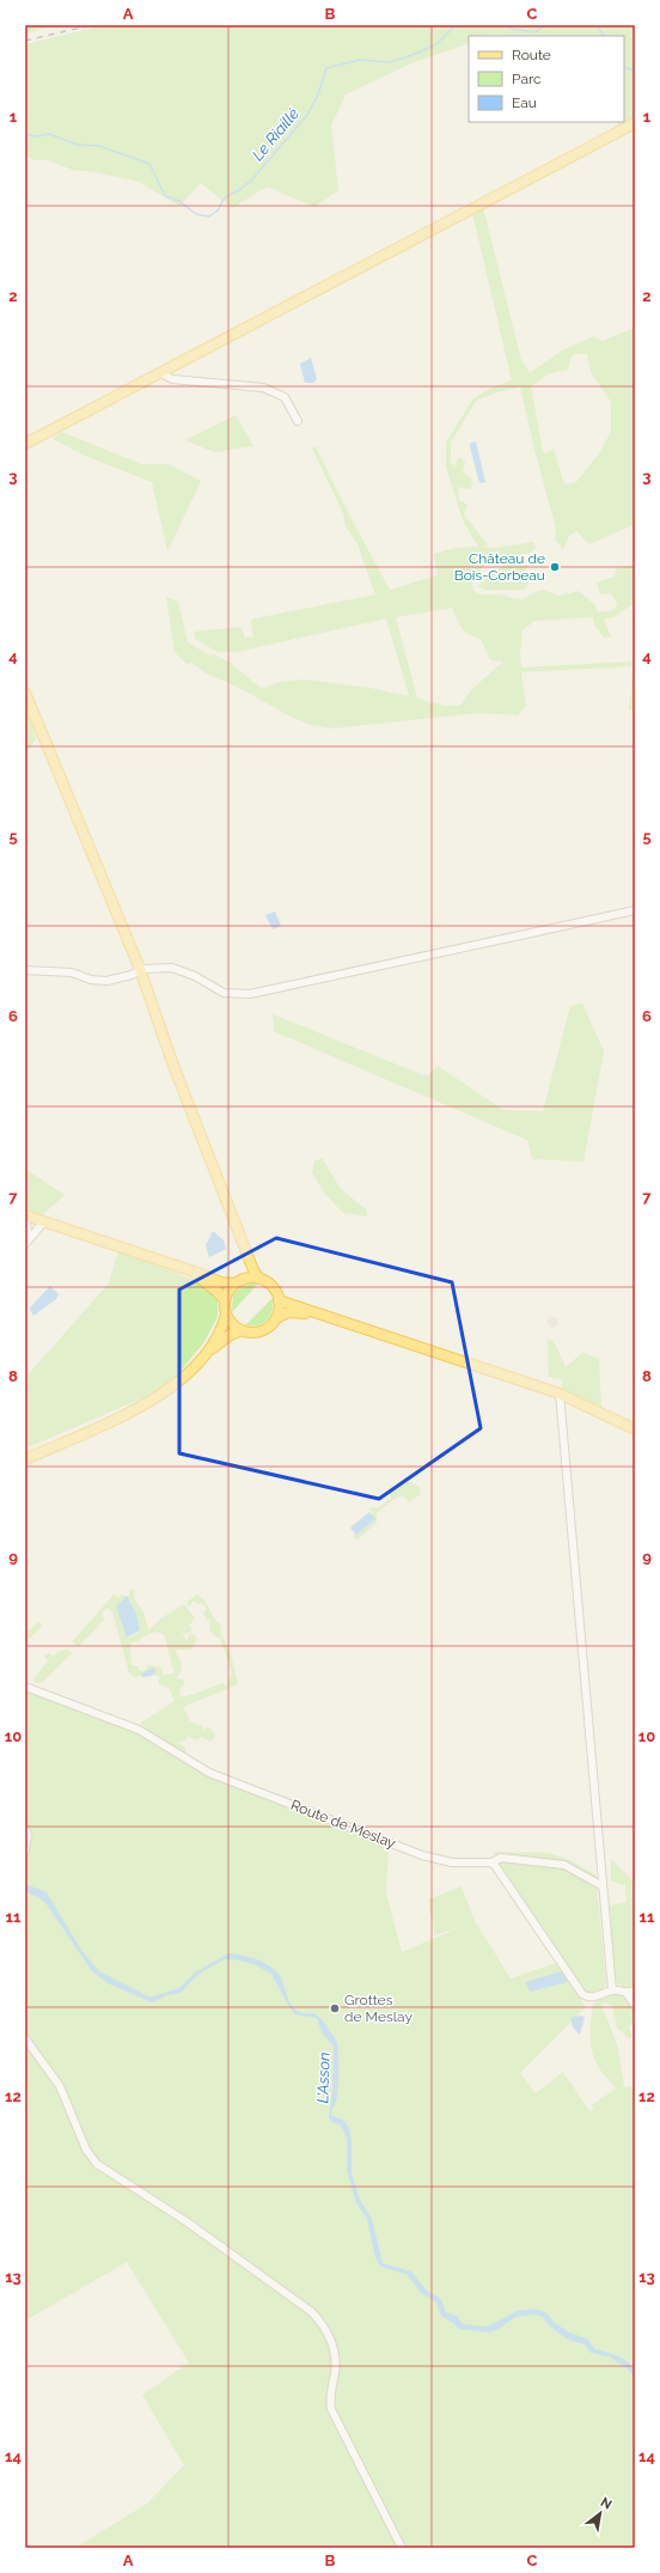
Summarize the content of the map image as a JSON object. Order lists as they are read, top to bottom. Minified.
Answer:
{"streets":{"street":["Route de Meslay"]},"water":["Le Riaillé","L'Asson"],"places":["Château de Bois-Corbeau","Grottes de Meslay"],"legend":["Route","Parc","Eau"],"north":"top right","grid":{"columns":["A","B","C"],"rows":["1","2","3","4","5","6","7","8","9","10","11","12","13","14"]}}
